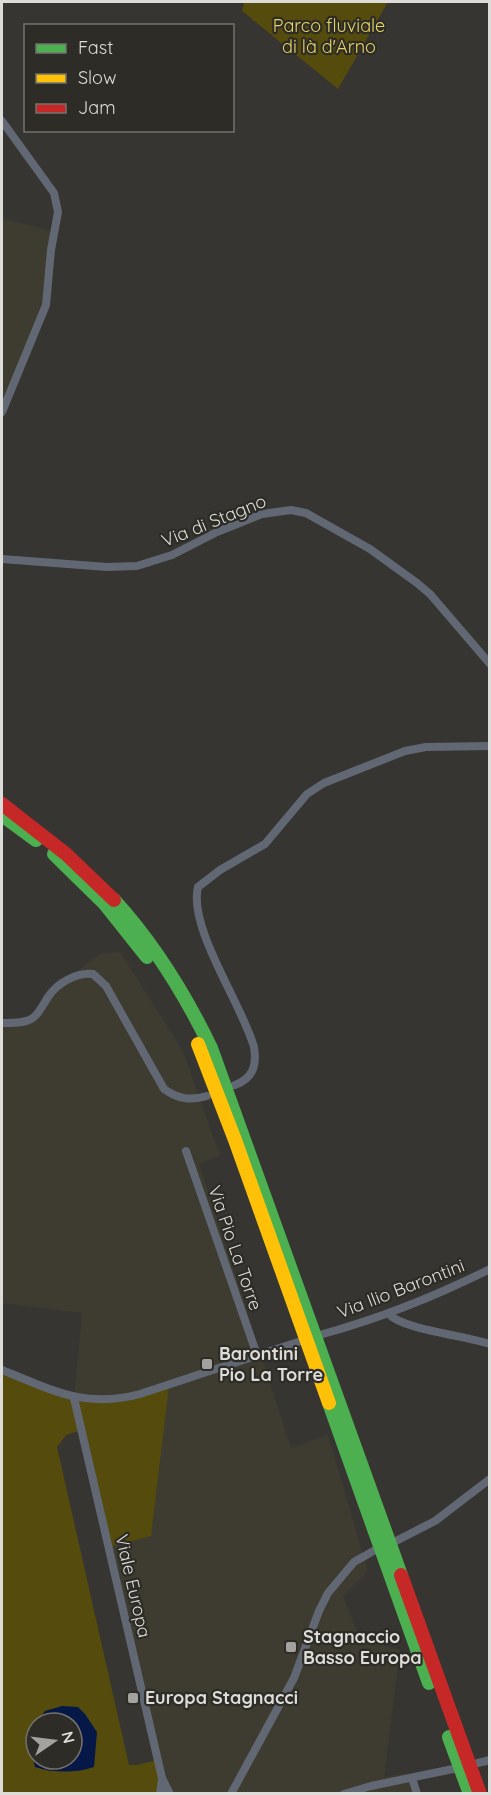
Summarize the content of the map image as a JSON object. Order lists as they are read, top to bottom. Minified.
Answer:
{"streets":{"street":["Via di Stagno","Via Pio La Torre","Via Ilio Barontini","Viale Europa"]},"parks":["Parco fluviale di là d'Arno"],"places":{"transit":["Barontini Pio La Torre","Stagnaccio Basso Europa","Europa Stagnacci"]},"legend":["Fast","Slow","Jam"],"north":"right"}
